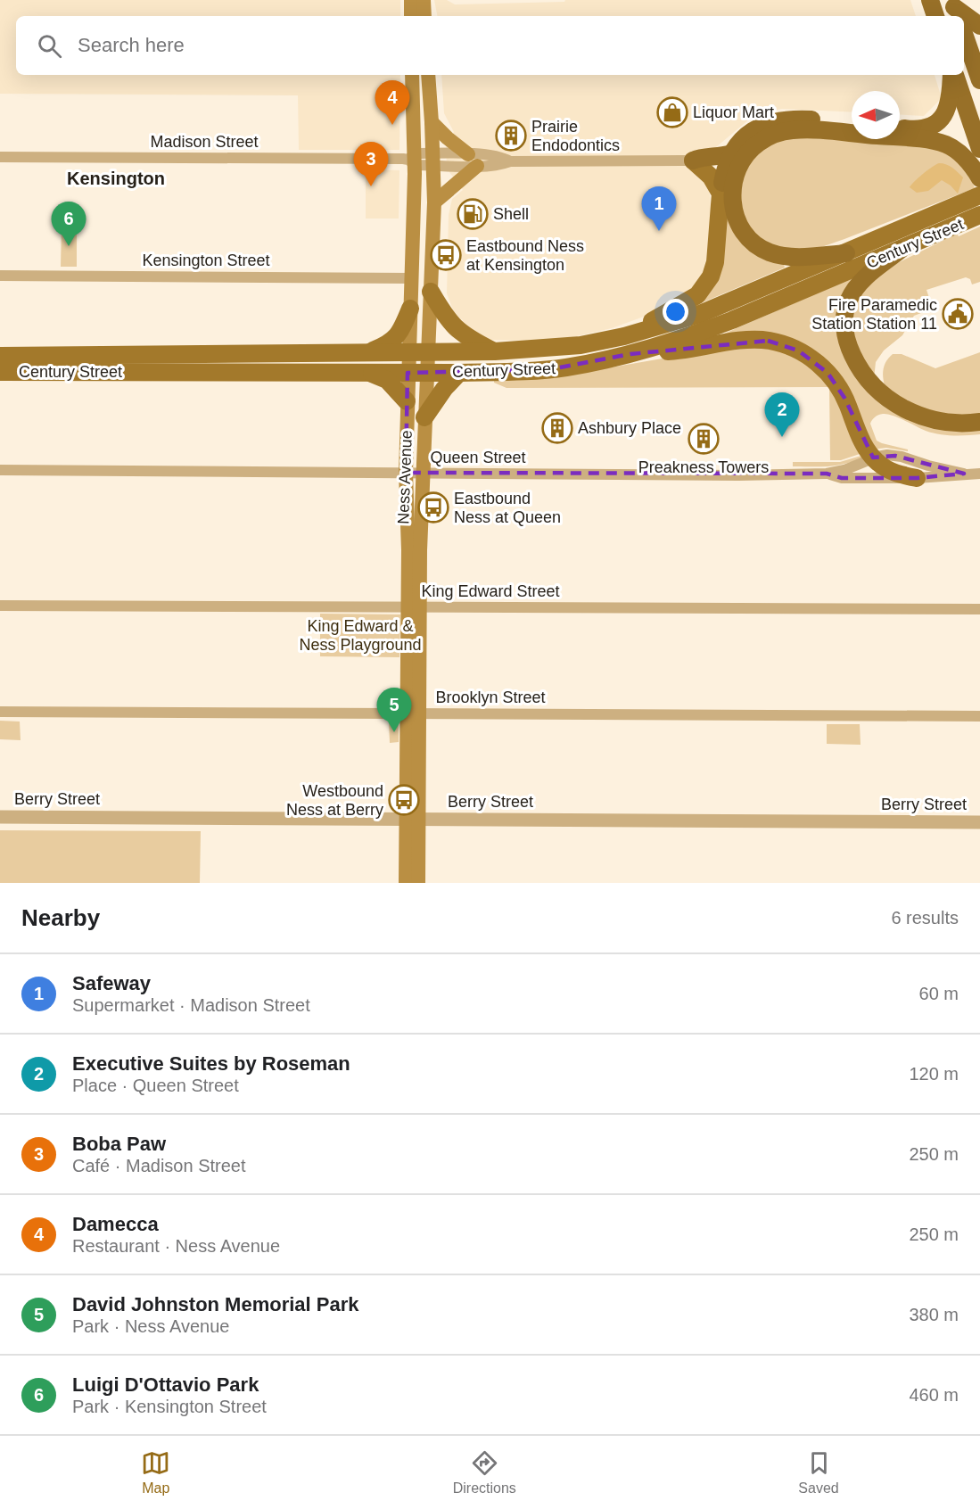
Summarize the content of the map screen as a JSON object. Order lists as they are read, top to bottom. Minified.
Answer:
{"streets":{"main road":["Century Street","Ness Avenue"],"street":["Madison Street","Kensington Street","Queen Street","King Edward Street","Brooklyn Street","Berry Street"]},"crossings":[["Madison Street","Ness Avenue"],["Century Street","Ness Avenue"],["Kensington Street","Ness Avenue"],["Queen Street","Ness Avenue"],["Ness Avenue","King Edward Street"],["Ness Avenue","Brooklyn Street"],["Ness Avenue","Berry Street"]],"districts":["Kensington"],"parks":["King Edward & Ness Playground"],"places":{"shop":["Liquor Mart"],"building":["Prairie Endodontics","Ashbury Place","Preakness Towers"],"fuel station":["Shell"],"bus stop":["Eastbound Ness at Kensington","Eastbound Ness at Queen","Westbound Ness at Berry"],"public building":["Fire Paramedic Station Station 11"]},"north":"left","page":{"search":"Search here","pins":["4","3","1","6","2","5"],"heading":["Nearby","6 results"],"list":[{"mark":"1","name":"Safeway","note":"Supermarket · Madison Street","value":"60 m"},{"mark":"2","name":"Executive Suites by Roseman","note":"Place · Queen Street","value":"120 m"},{"mark":"3","name":"Boba Paw","note":"Café · Madison Street","value":"250 m"},{"mark":"4","name":"Damecca","note":"Restaurant · Ness Avenue","value":"250 m"},{"mark":"5","name":"David Johnston Memorial Park","note":"Park · Ness Avenue","value":"380 m"},{"mark":"6","name":"Luigi D'Ottavio Park","note":"Park · Kensington Street","value":"460 m"}],"nav":["Map","Directions","Saved"]}}
